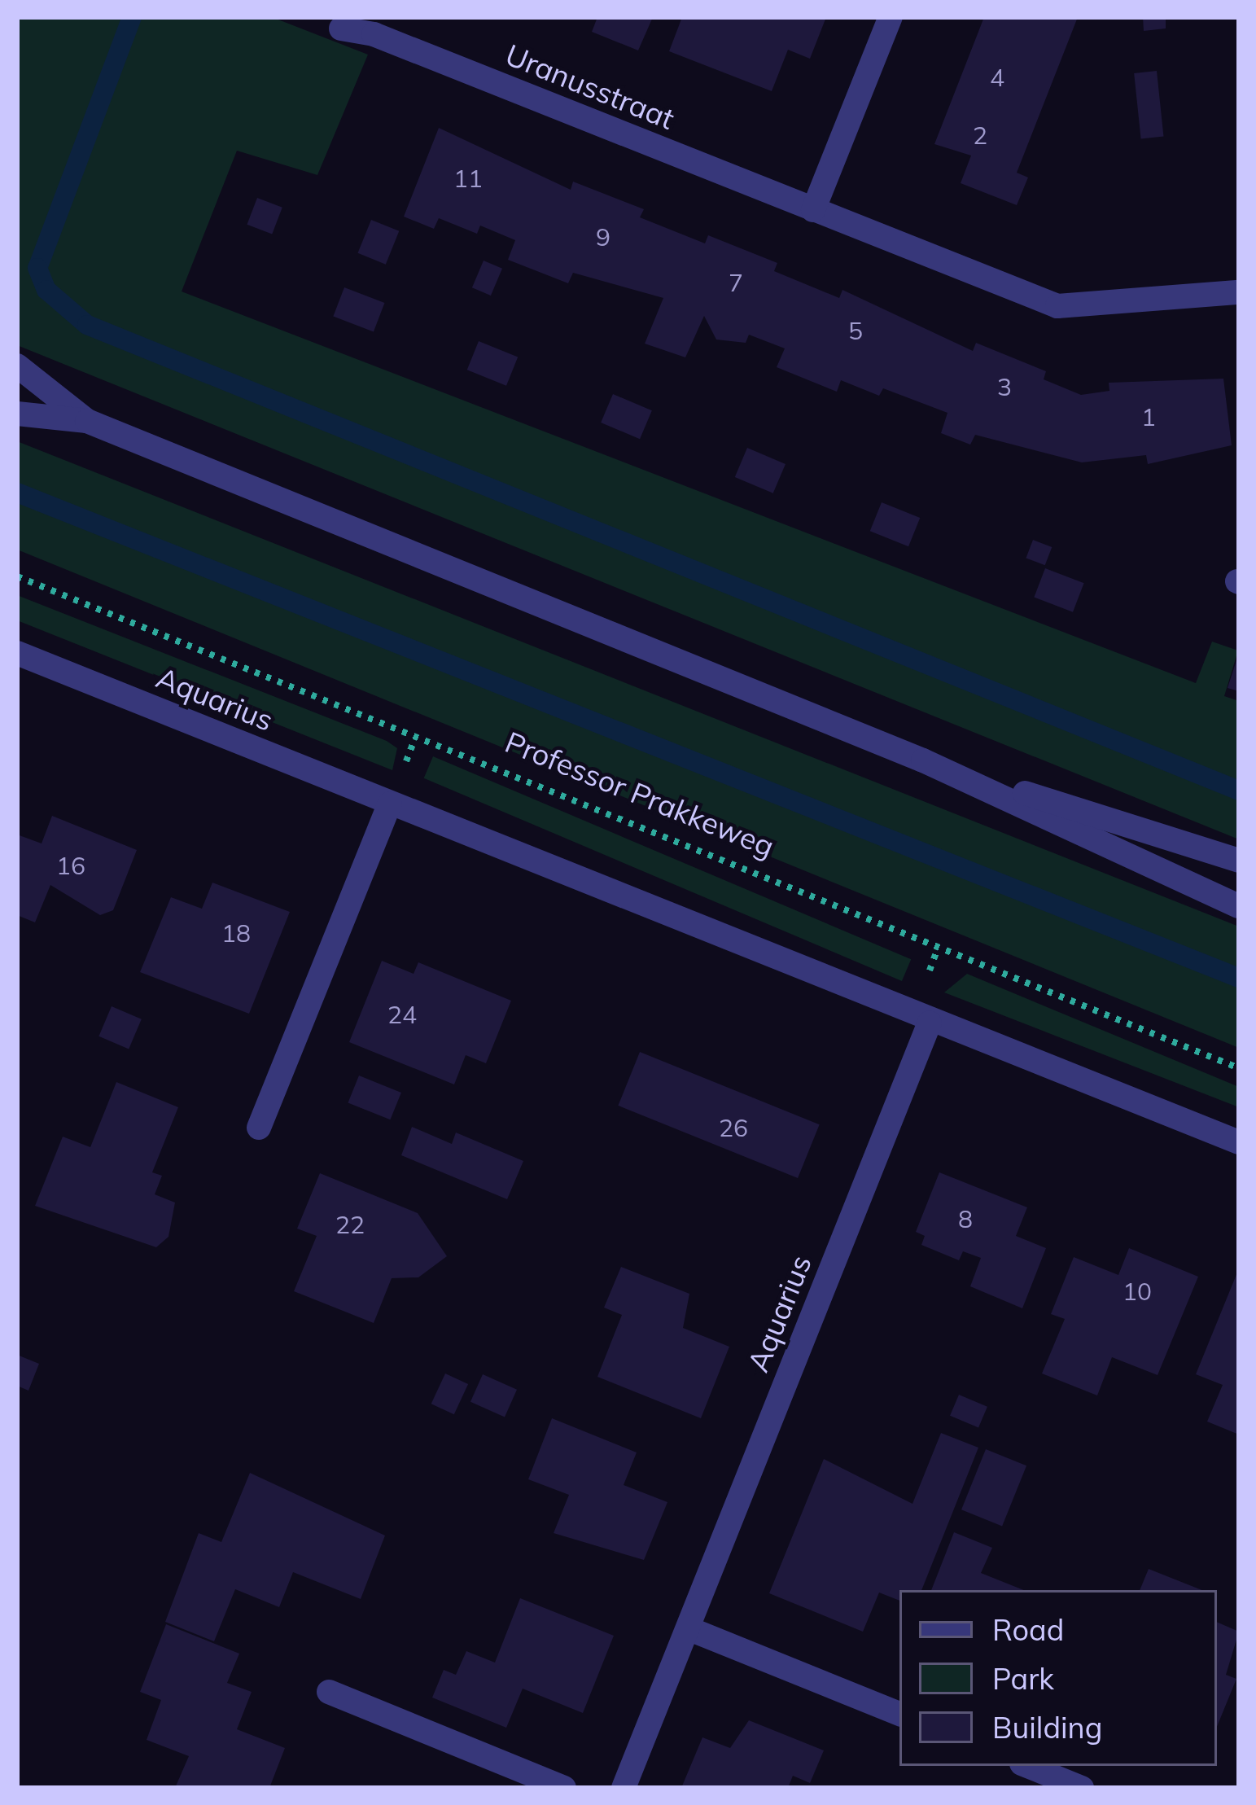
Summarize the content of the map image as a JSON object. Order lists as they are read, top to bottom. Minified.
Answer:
{"streets":{"street":["Uranusstraat","Aquarius"],"path":["Professor Prakkeweg"]},"house_numbers":["4","2","11","9","7","5","3","1","16","18","24","26","8","22","10"],"legend":["Road","Park","Building"]}
